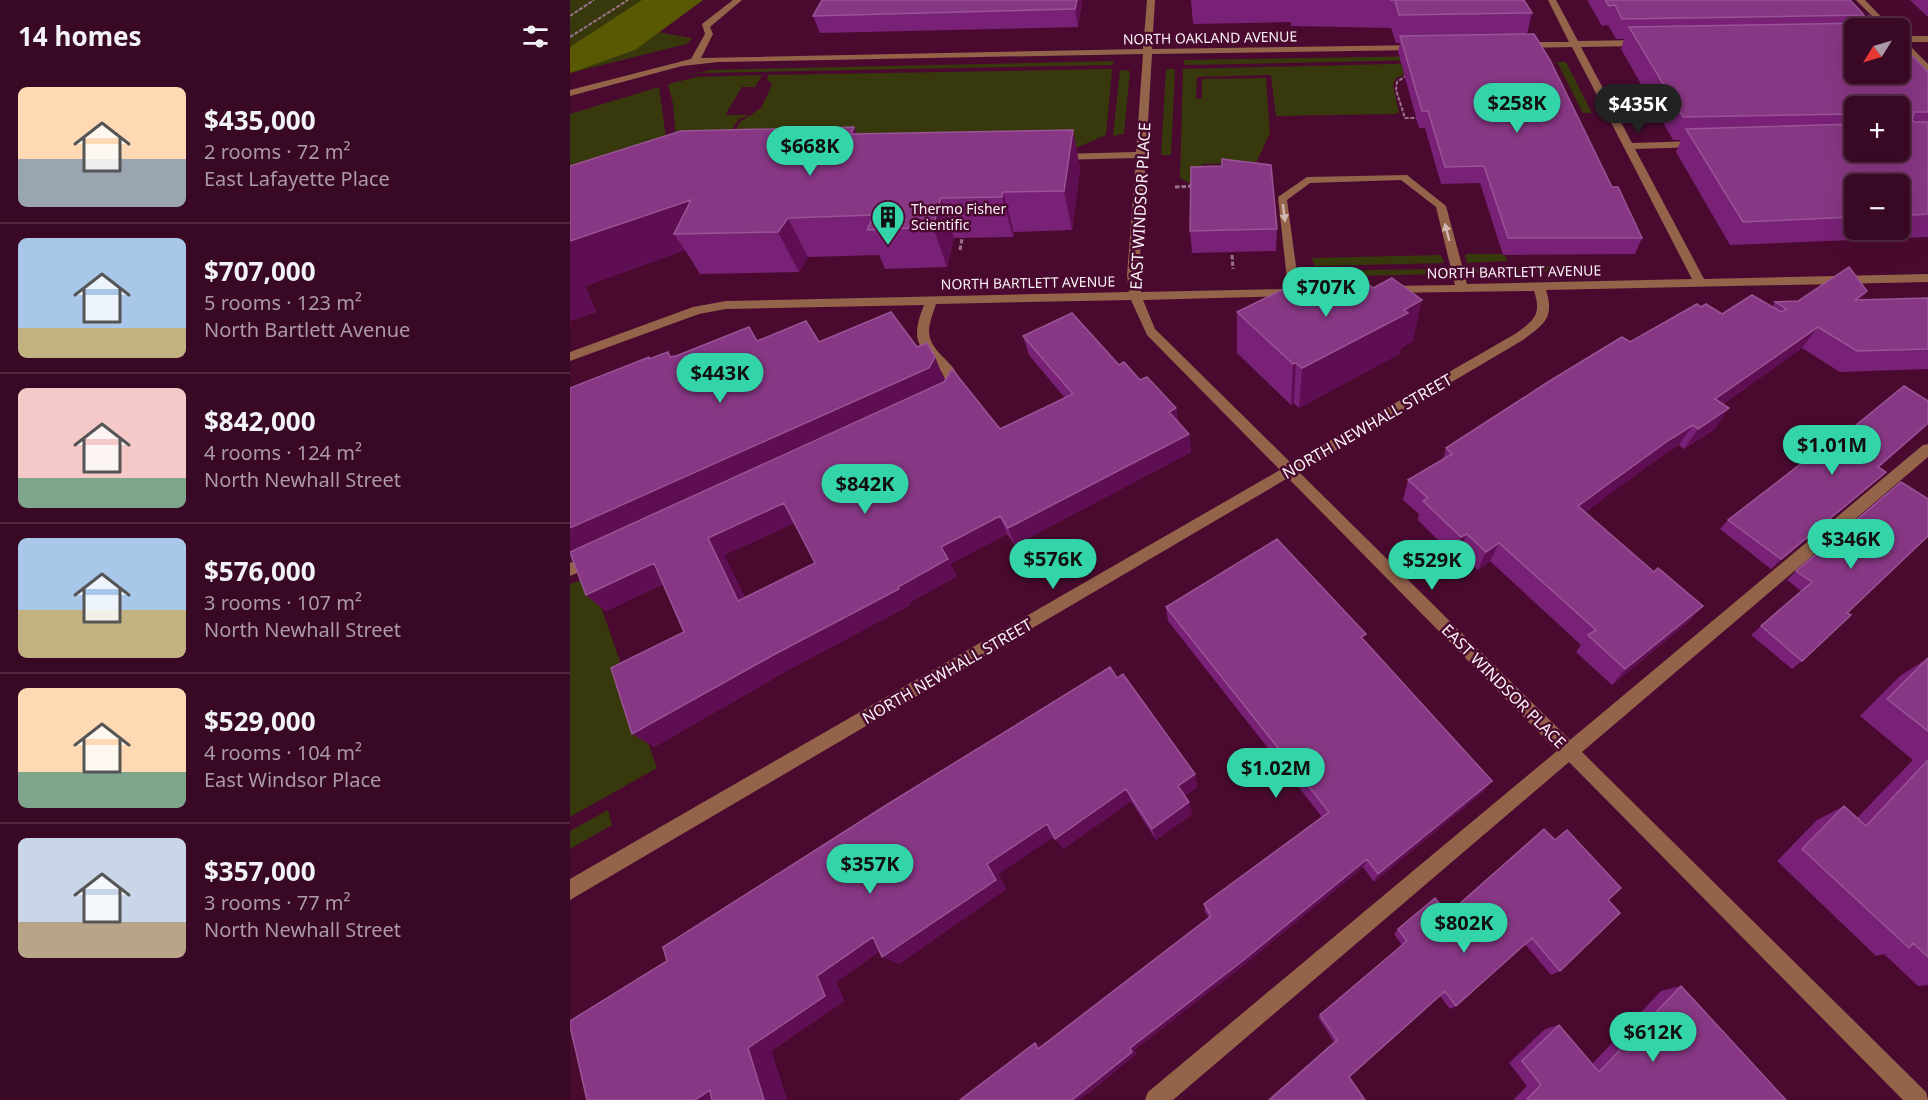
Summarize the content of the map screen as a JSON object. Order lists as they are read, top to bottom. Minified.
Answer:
{"streets":{"street":["NORTH OAKLAND AVENUE","EAST WINDSOR PLACE","NORTH BARTLETT AVENUE","NORTH NEWHALL STREET"]},"crossings":[["NORTH OAKLAND AVENUE","EAST WINDSOR PLACE"],["EAST WINDSOR PLACE","NORTH BARTLETT AVENUE"],["EAST WINDSOR PLACE","NORTH NEWHALL STREET"],["NORTH BARTLETT AVENUE","NORTH NEWHALL STREET"]],"places":{"building":["Thermo Fisher Scientific"]},"north":"bottom left","page":{"heading":"14 homes","map_buttons":["+","−"],"list":[{"name":"$435,000","note":"2 rooms · 72 m² · East Lafayette Place"},{"name":"$707,000","note":"5 rooms · 123 m² · North Bartlett Avenue"},{"name":"$842,000","note":"4 rooms · 124 m² · North Newhall Street"},{"name":"$576,000","note":"3 rooms · 107 m² · North Newhall Street"},{"name":"$529,000","note":"4 rooms · 104 m² · East Windsor Place"},{"name":"$357,000","note":"3 rooms · 77 m² · North Newhall Street"}],"price":["$258K","$435K","$668K","$707K","$443K","$1.01M","$842K","$346K","$576K","$529K","$1.02M","$357K","$802K","$612K"]}}
